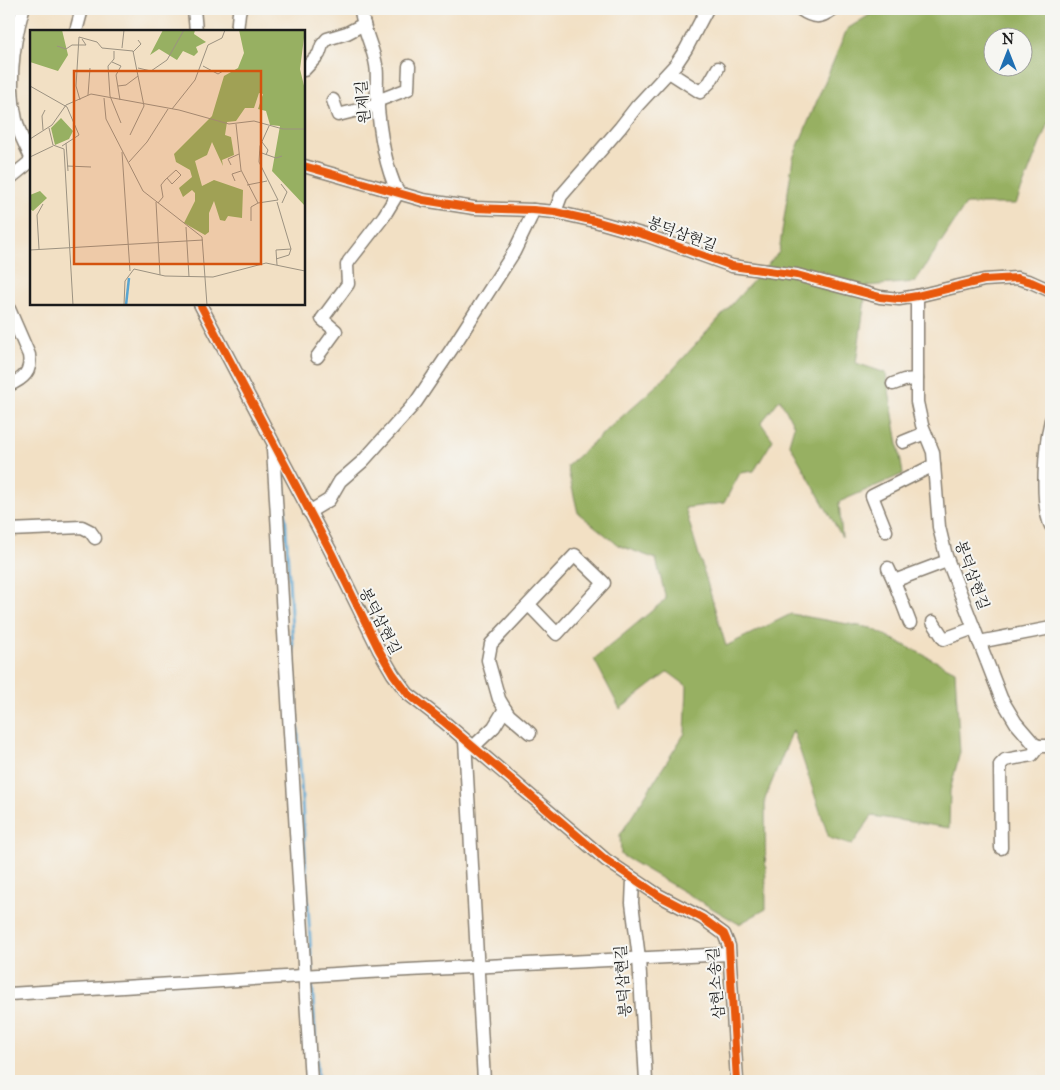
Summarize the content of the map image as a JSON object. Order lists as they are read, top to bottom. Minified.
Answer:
{"streets":{"street":["원제길","봉덕삼현길","삼현소송길"]},"crossings":[["원제길","봉덕삼현길"],["봉덕삼현길","삼현소송길"]],"north":"top"}
